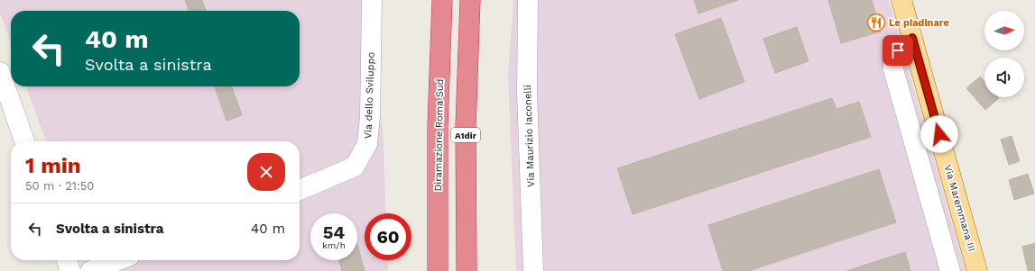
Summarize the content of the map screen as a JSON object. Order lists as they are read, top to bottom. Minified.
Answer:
{"streets":{"highway":["Diramazione Roma Sud","A1dir"],"main road":["Via Maremmana III"],"street":["Via dello Sviluppo","Via Maurizio Iaconelli"]},"places":{"restaurant":["Le piadinare"]},"north":"right","page":{"turn":["40 m","Svolta a sinistra"],"heading":["1 min","50 m · 21:50"],"list":[{"name":"Svolta a sinistra","value":"40 m"}],"speed":"54 km/h","limit":"60"}}
